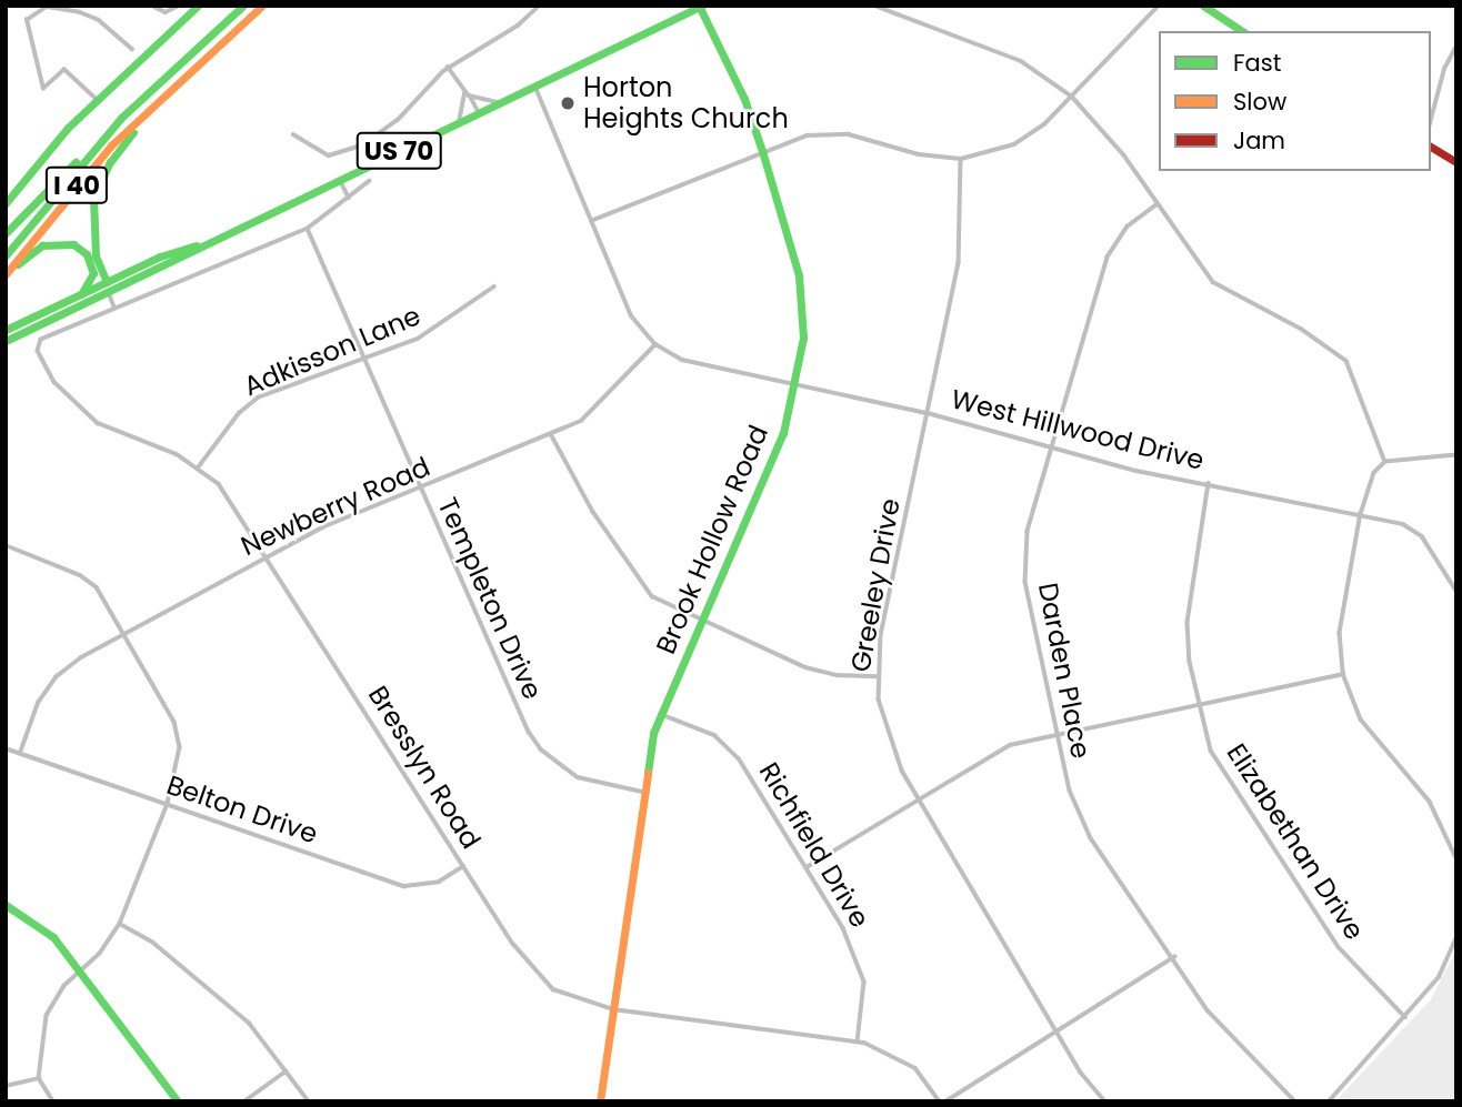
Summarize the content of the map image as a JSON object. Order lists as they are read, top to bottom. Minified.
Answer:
{"streets":{"main road":["US 70","I 40","Brook Hollow Road"],"street":["Adkisson Lane","West Hillwood Drive","Newberry Road","Greeley Drive","Templeton Drive","Darden Place","Bresslyn Road","Belton Drive","Elizabethan Drive","Richfield Drive"]},"crossings":[["US 70","Brook Hollow Road"],["Adkisson Lane","Templeton Drive"],["Adkisson Lane","Bresslyn Road"],["West Hillwood Drive","Newberry Road"],["West Hillwood Drive","Brook Hollow Road"],["West Hillwood Drive","Greeley Drive"],["West Hillwood Drive","Darden Place"],["West Hillwood Drive","Elizabethan Drive"],["Newberry Road","Templeton Drive"],["Newberry Road","Bresslyn Road"],["Newberry Road","Belton Drive"],["Brook Hollow Road","Templeton Drive"],["Brook Hollow Road","Bresslyn Road"],["Brook Hollow Road","Richfield Drive"],["Templeton Drive","Bresslyn Road"],["Bresslyn Road","Belton Drive"],["Bresslyn Road","Richfield Drive"]],"places":["Horton Heights Church"],"legend":["Fast","Slow","Jam"]}
